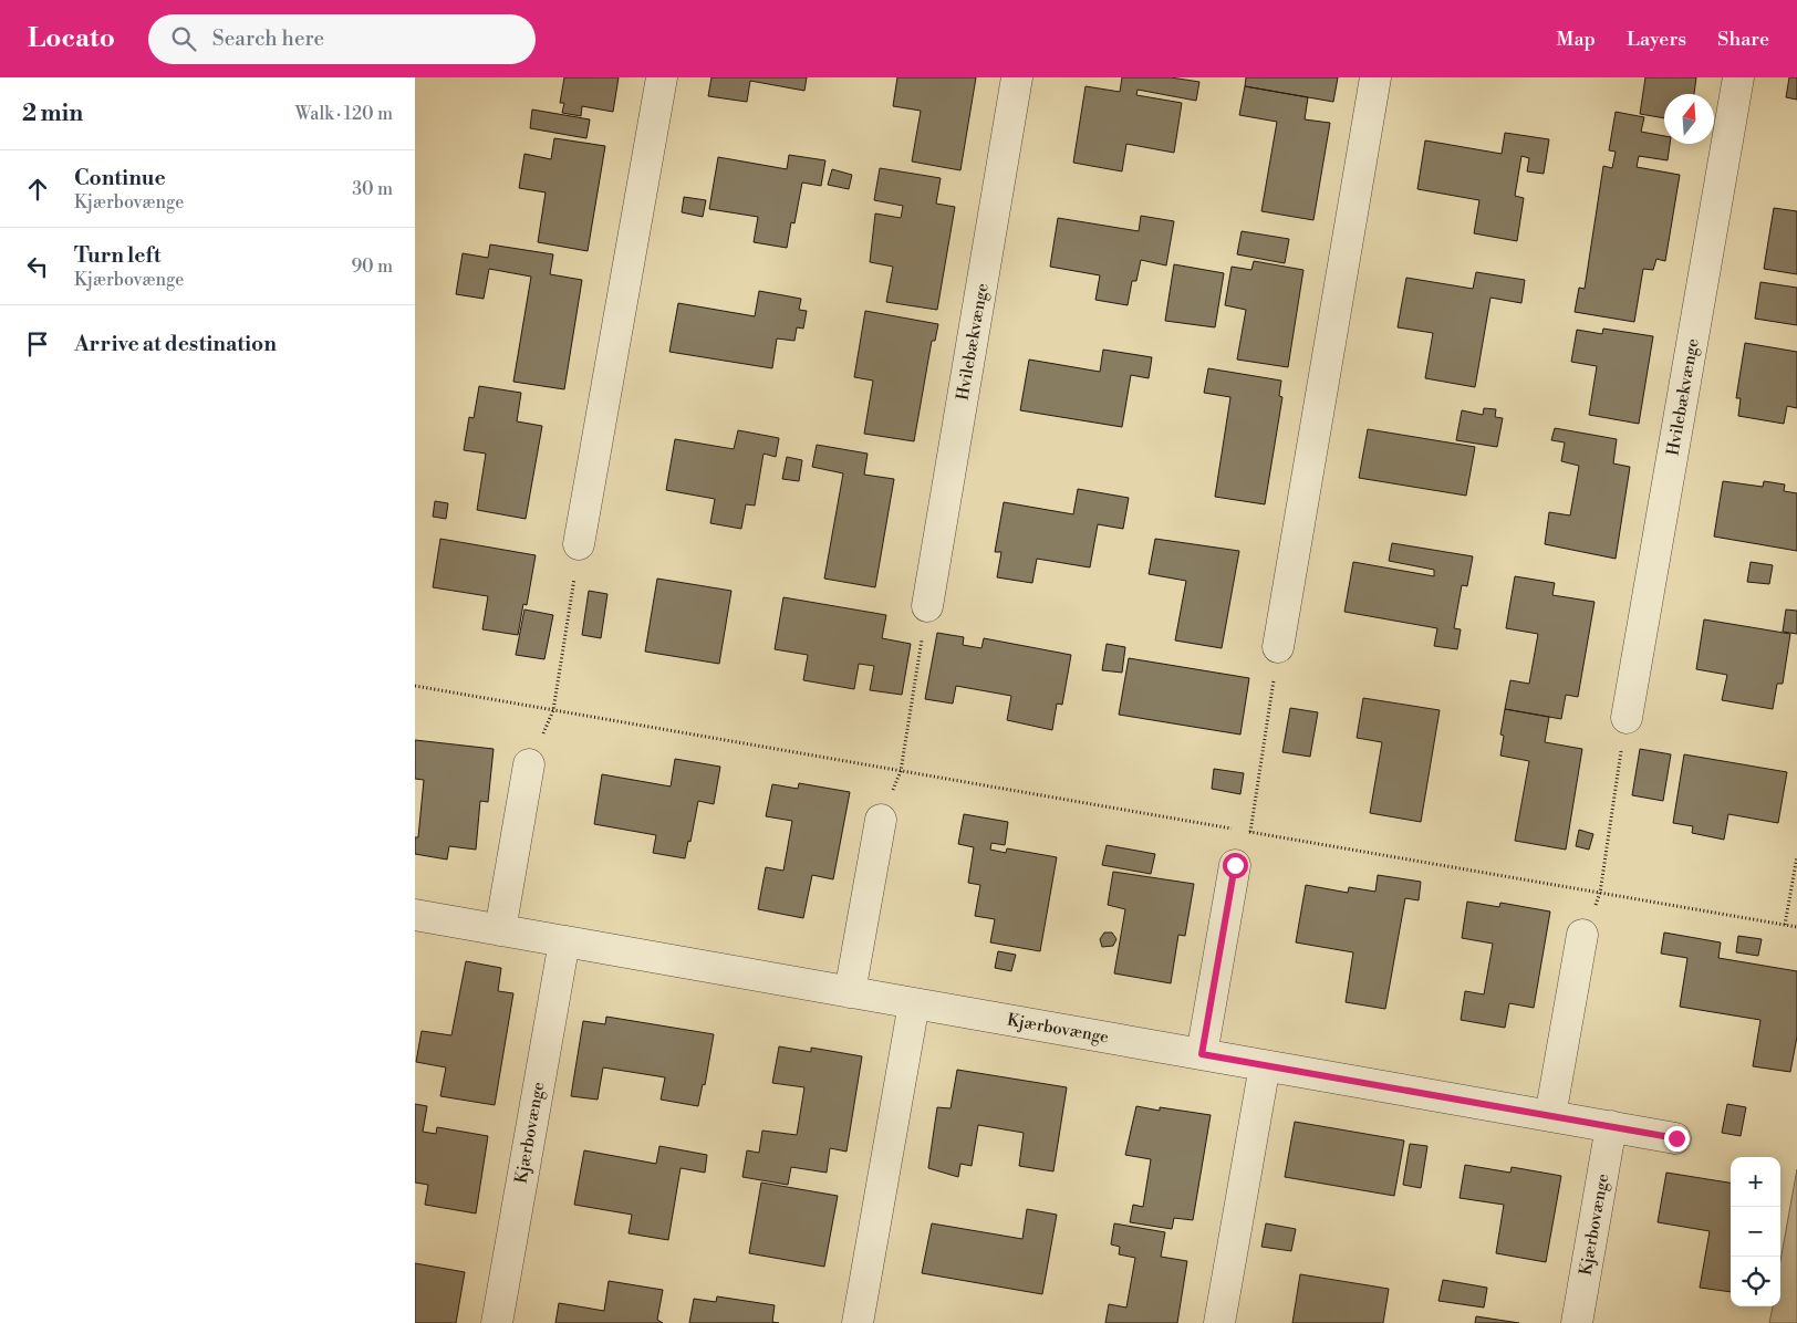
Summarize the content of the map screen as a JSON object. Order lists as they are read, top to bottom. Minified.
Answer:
{"streets":{"street":["Hvilebækvænge","Kjærbovænge"]},"north":"top","page":{"header":"Locato","search":"Search here","nav":["Map","Layers","Share"],"heading":["2 min","Walk · 120 m"],"list":[["Continue","Kjærbovænge","30 m"],["Turn left","Kjærbovænge","90 m"],"Arrive at destination"],"map_buttons":["+","−"]}}
